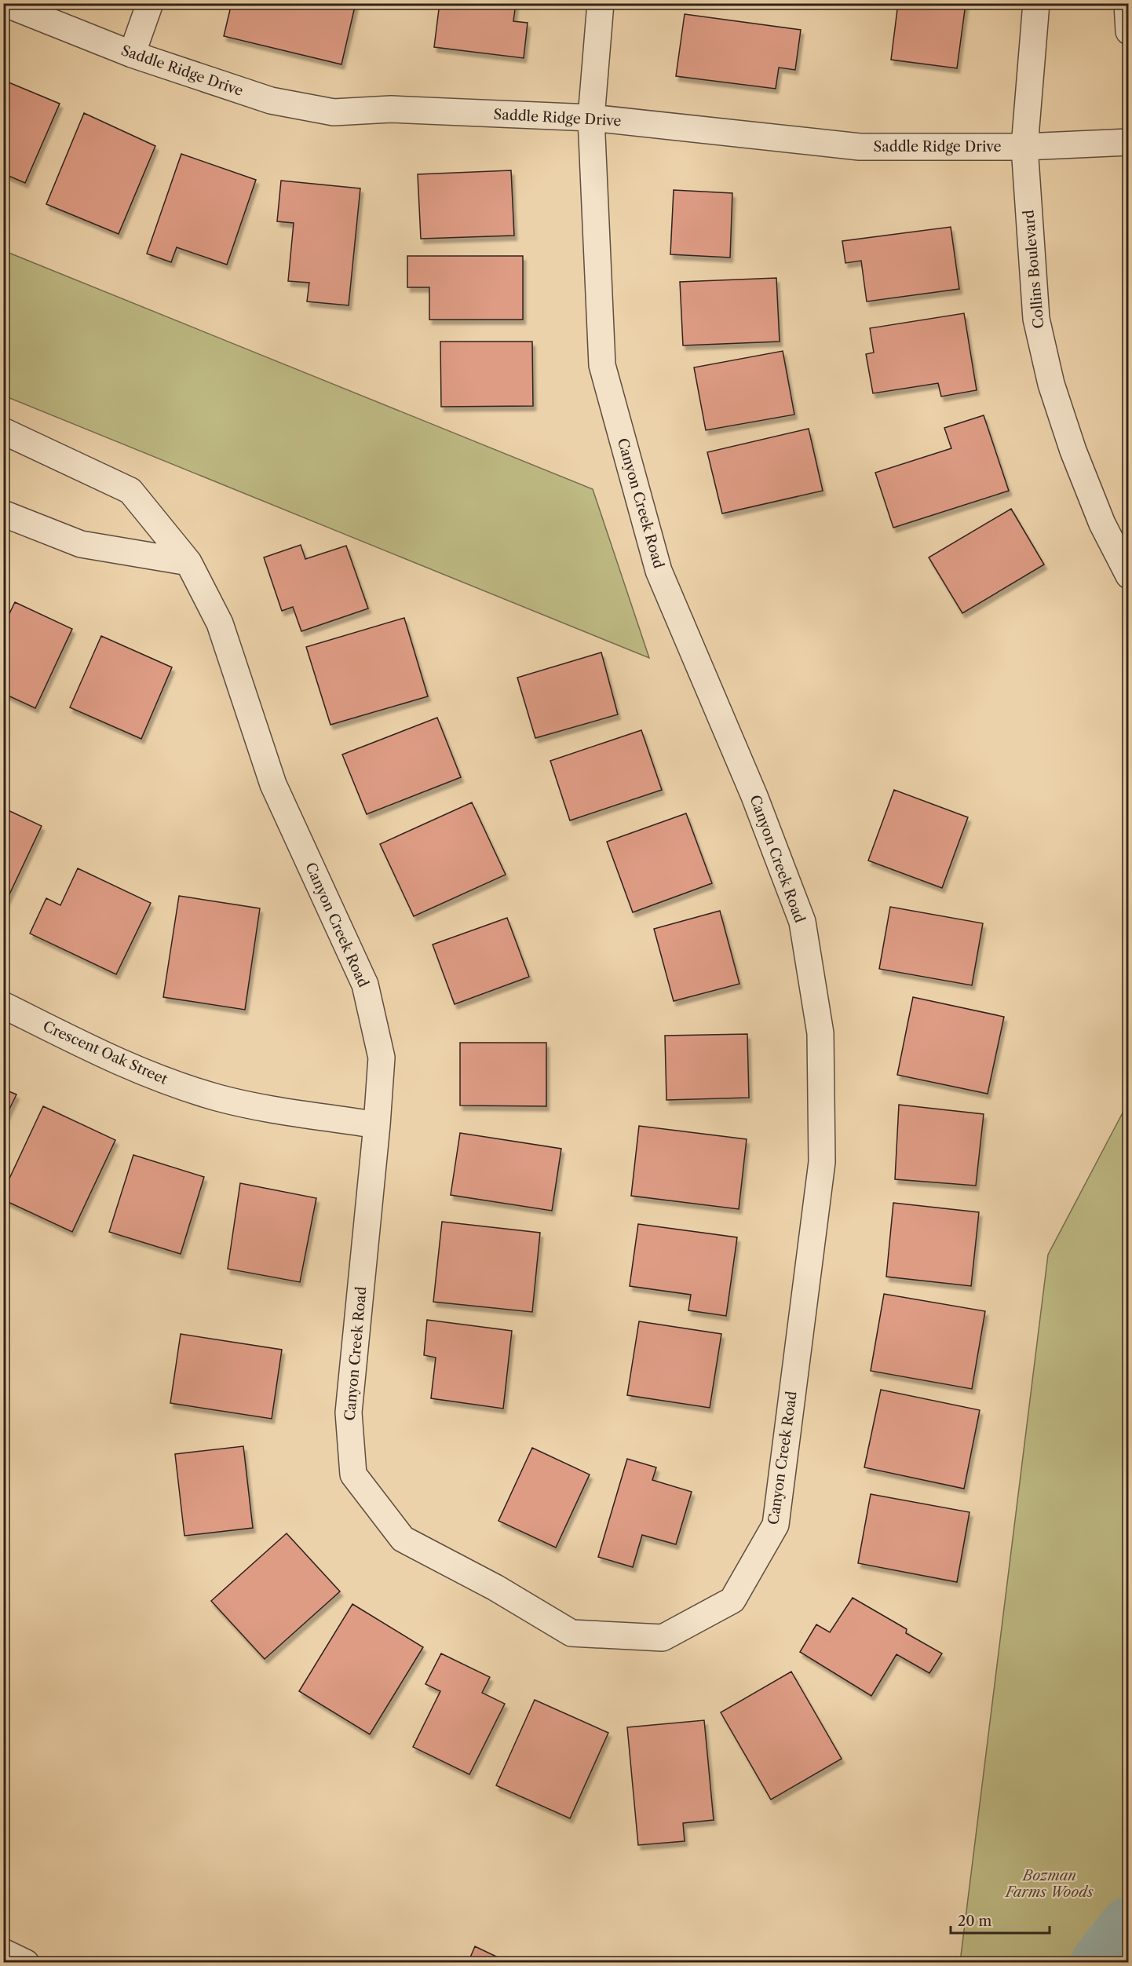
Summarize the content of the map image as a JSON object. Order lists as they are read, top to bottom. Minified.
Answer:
{"streets":{"street":["Saddle Ridge Drive","Collins Boulevard","Canyon Creek Road","Crescent Oak Street"]},"crossings":[["Saddle Ridge Drive","Collins Boulevard"],["Saddle Ridge Drive","Canyon Creek Road"],["Canyon Creek Road","Crescent Oak Street"]],"parks":["Bozman Farms Woods"],"scale_bar":"20 m"}
